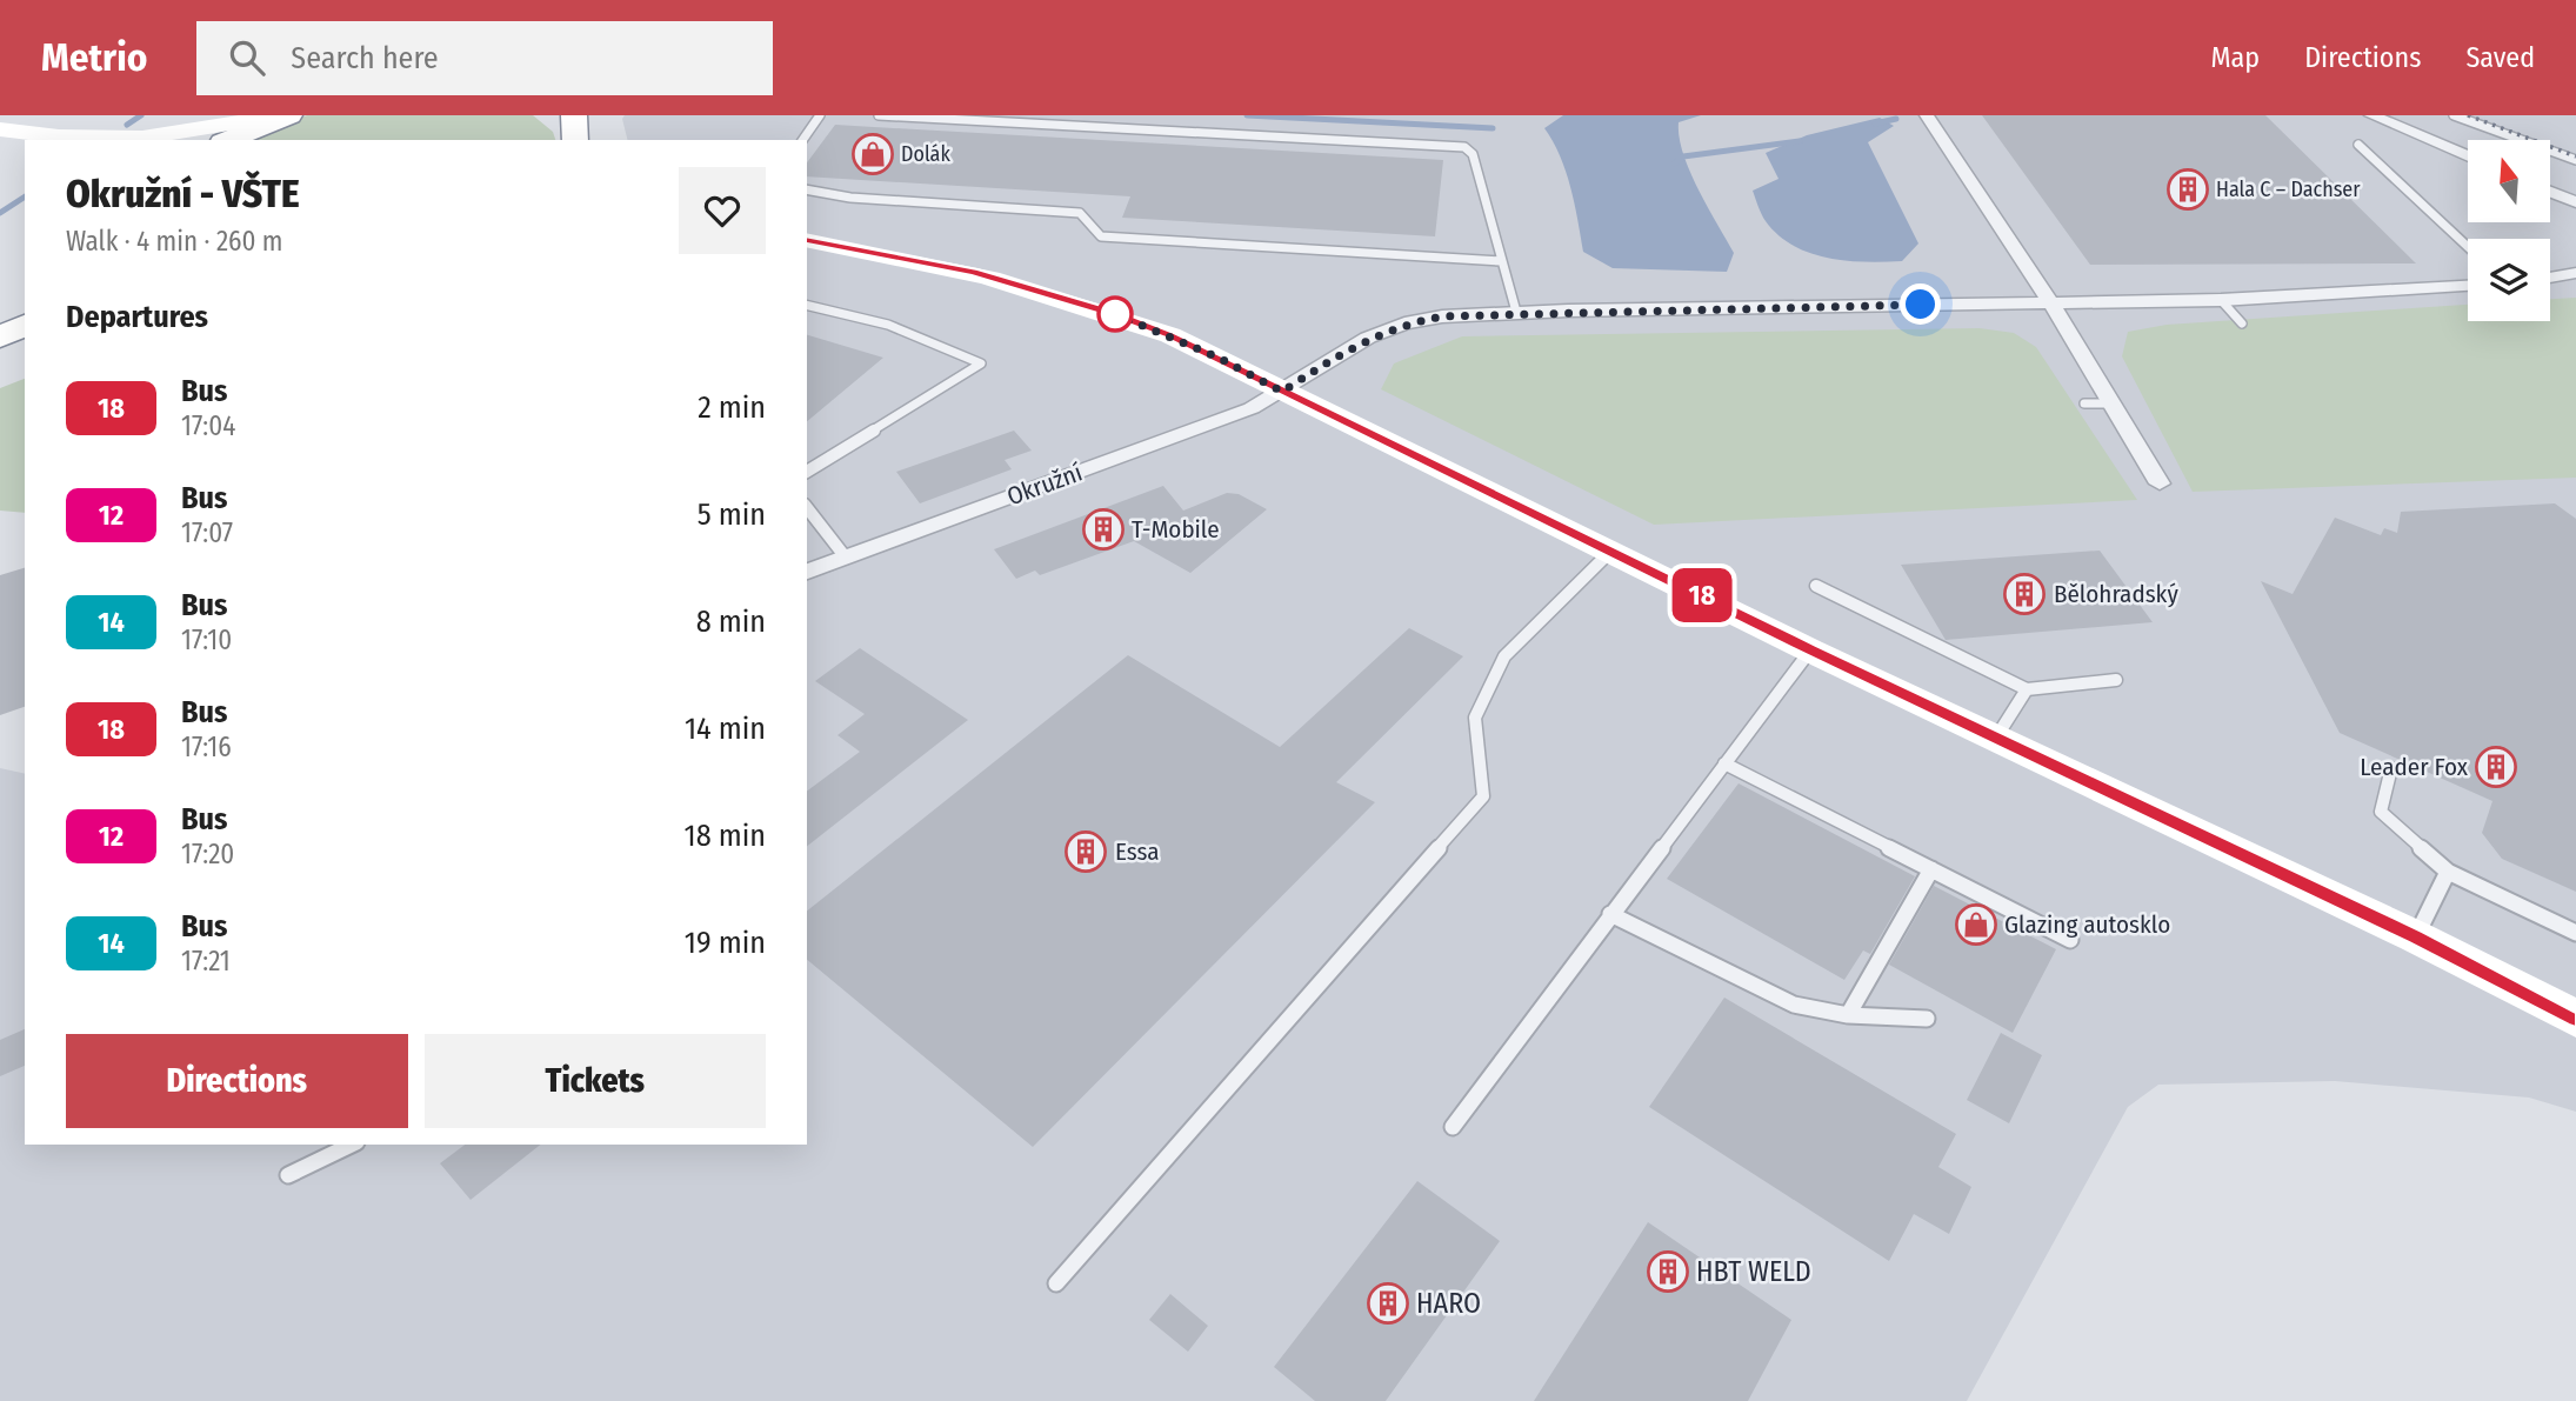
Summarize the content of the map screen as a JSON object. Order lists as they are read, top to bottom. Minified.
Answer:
{"streets":{"street":["Okružní"]},"places":{"shop":["Dolák","Glazing autosklo"],"building":["Hala C – Dachser","T-Mobile","Bělohradský","Leader Fox","Essa","HBT WELD","HARO"]},"lines":["bus line 18"],"north":"top","page":{"header":"Metrio","search":"Search here","nav":["Map","Directions","Saved"],"on_map":"18","heading":[["Okružní - VŠTE","Walk · 4 min · 260 m"],"Departures"],"list":[{"mark":"18","name":"Bus","note":"17:04","value":"2 min"},{"mark":"12","name":"Bus","note":"17:07","value":"5 min"},{"mark":"14","name":"Bus","note":"17:10","value":"8 min"},{"mark":"18","name":"Bus","note":"17:16","value":"14 min"},{"mark":"12","name":"Bus","note":"17:20","value":"18 min"},{"mark":"14","name":"Bus","note":"17:21","value":"19 min"}],"buttons":["Directions","Tickets"]}}
